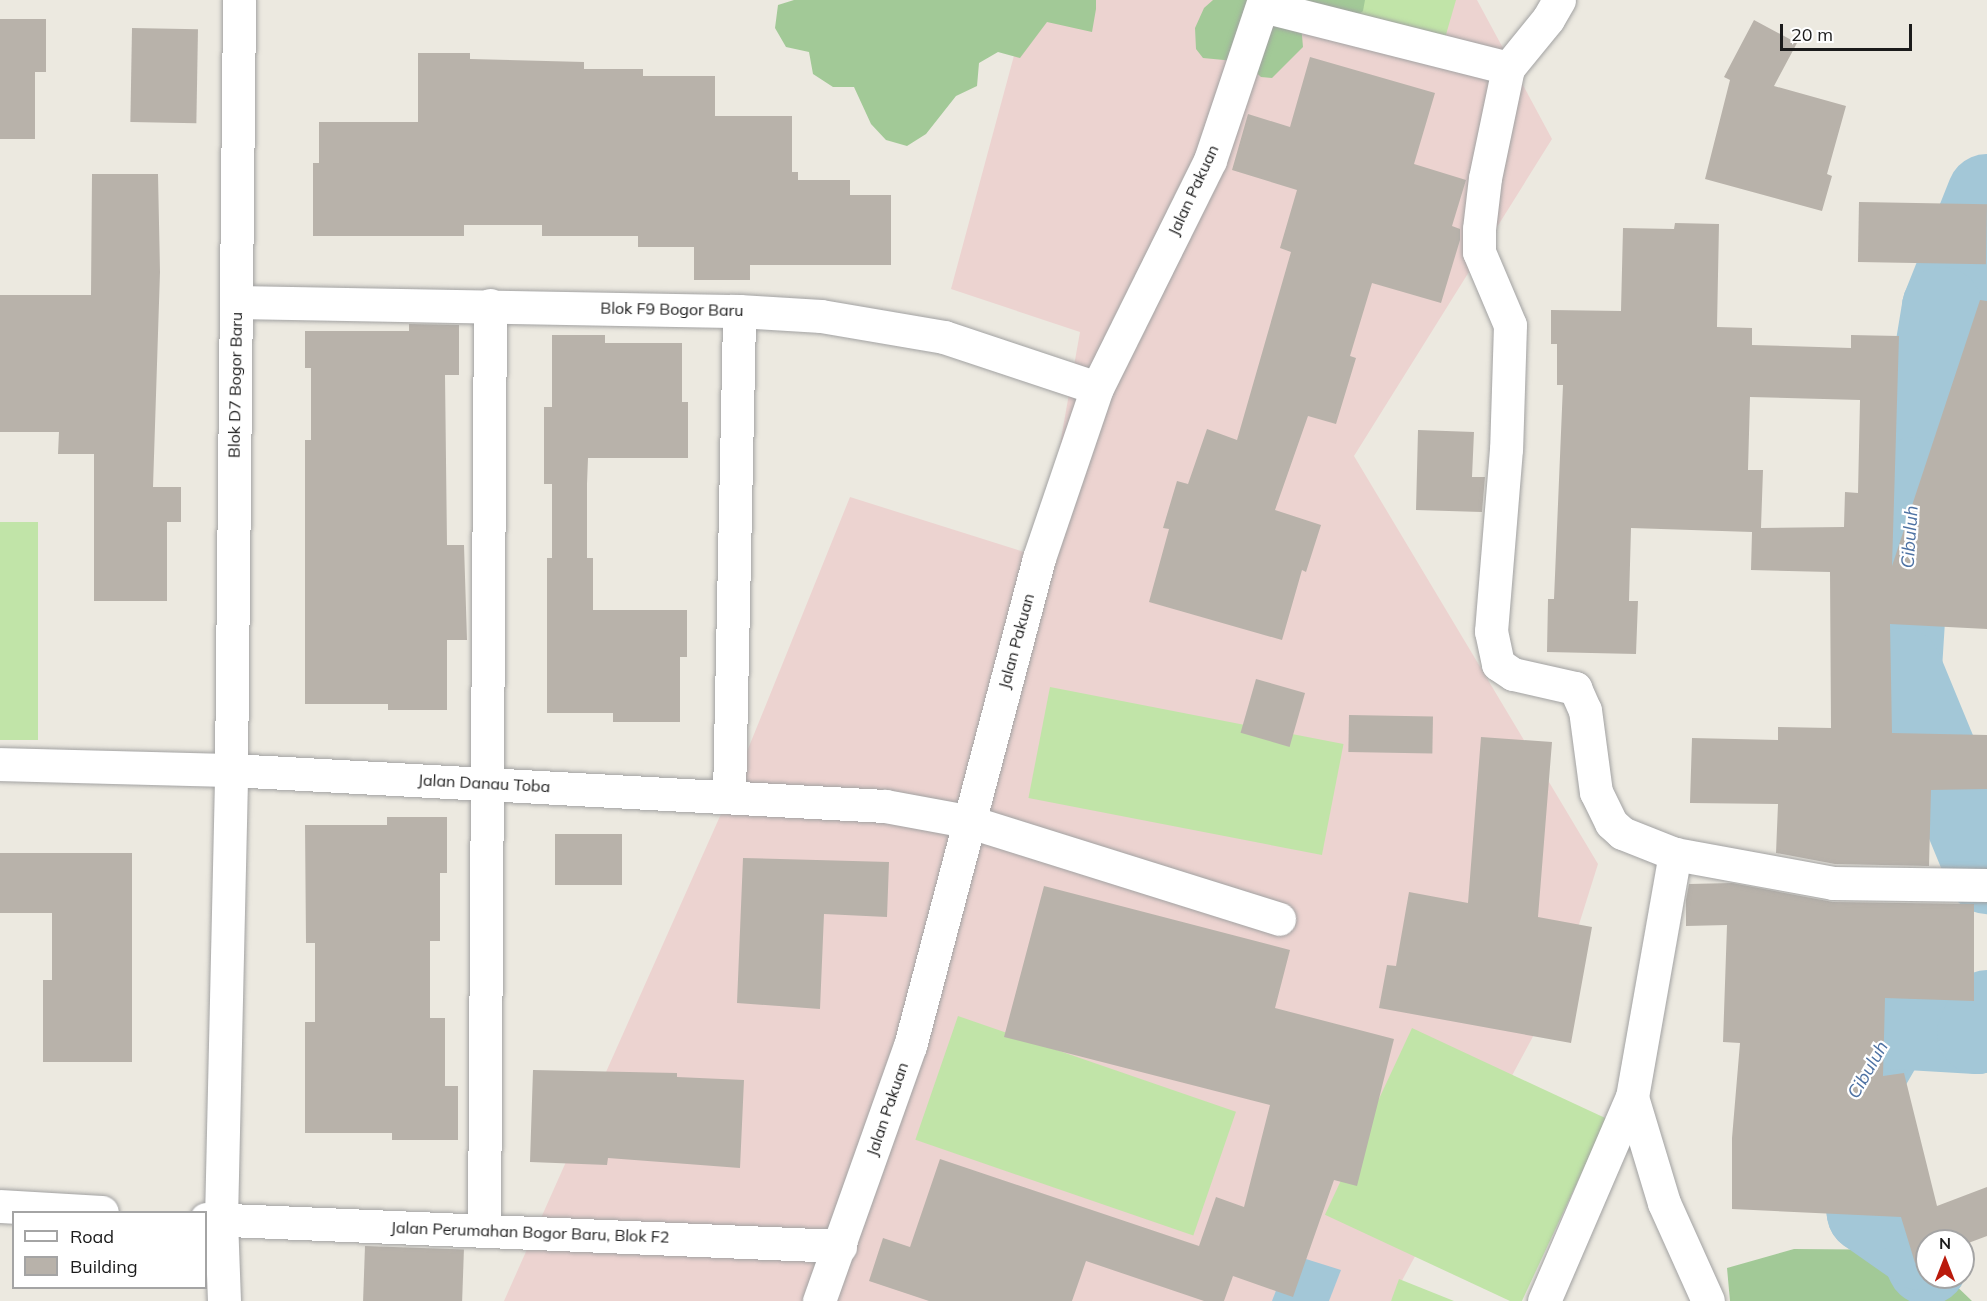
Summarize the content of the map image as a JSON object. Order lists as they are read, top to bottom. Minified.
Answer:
{"streets":{"street":["Jalan Pakuan","Blok F9 Bogor Baru","Blok D7 Bogor Baru","Jalan Danau Toba","Jalan Perumahan Bogor Baru, Blok F2"]},"crossings":[["Jalan Pakuan","Blok F9 Bogor Baru"],["Jalan Pakuan","Jalan Danau Toba"],["Jalan Pakuan","Jalan Perumahan Bogor Baru, Blok F2"],["Blok F9 Bogor Baru","Blok D7 Bogor Baru"],["Blok D7 Bogor Baru","Jalan Danau Toba"],["Blok D7 Bogor Baru","Jalan Perumahan Bogor Baru, Blok F2"]],"water":["Cibuluh"],"legend":["Road","Building"],"scale_bar":"20 m","north":"top"}
